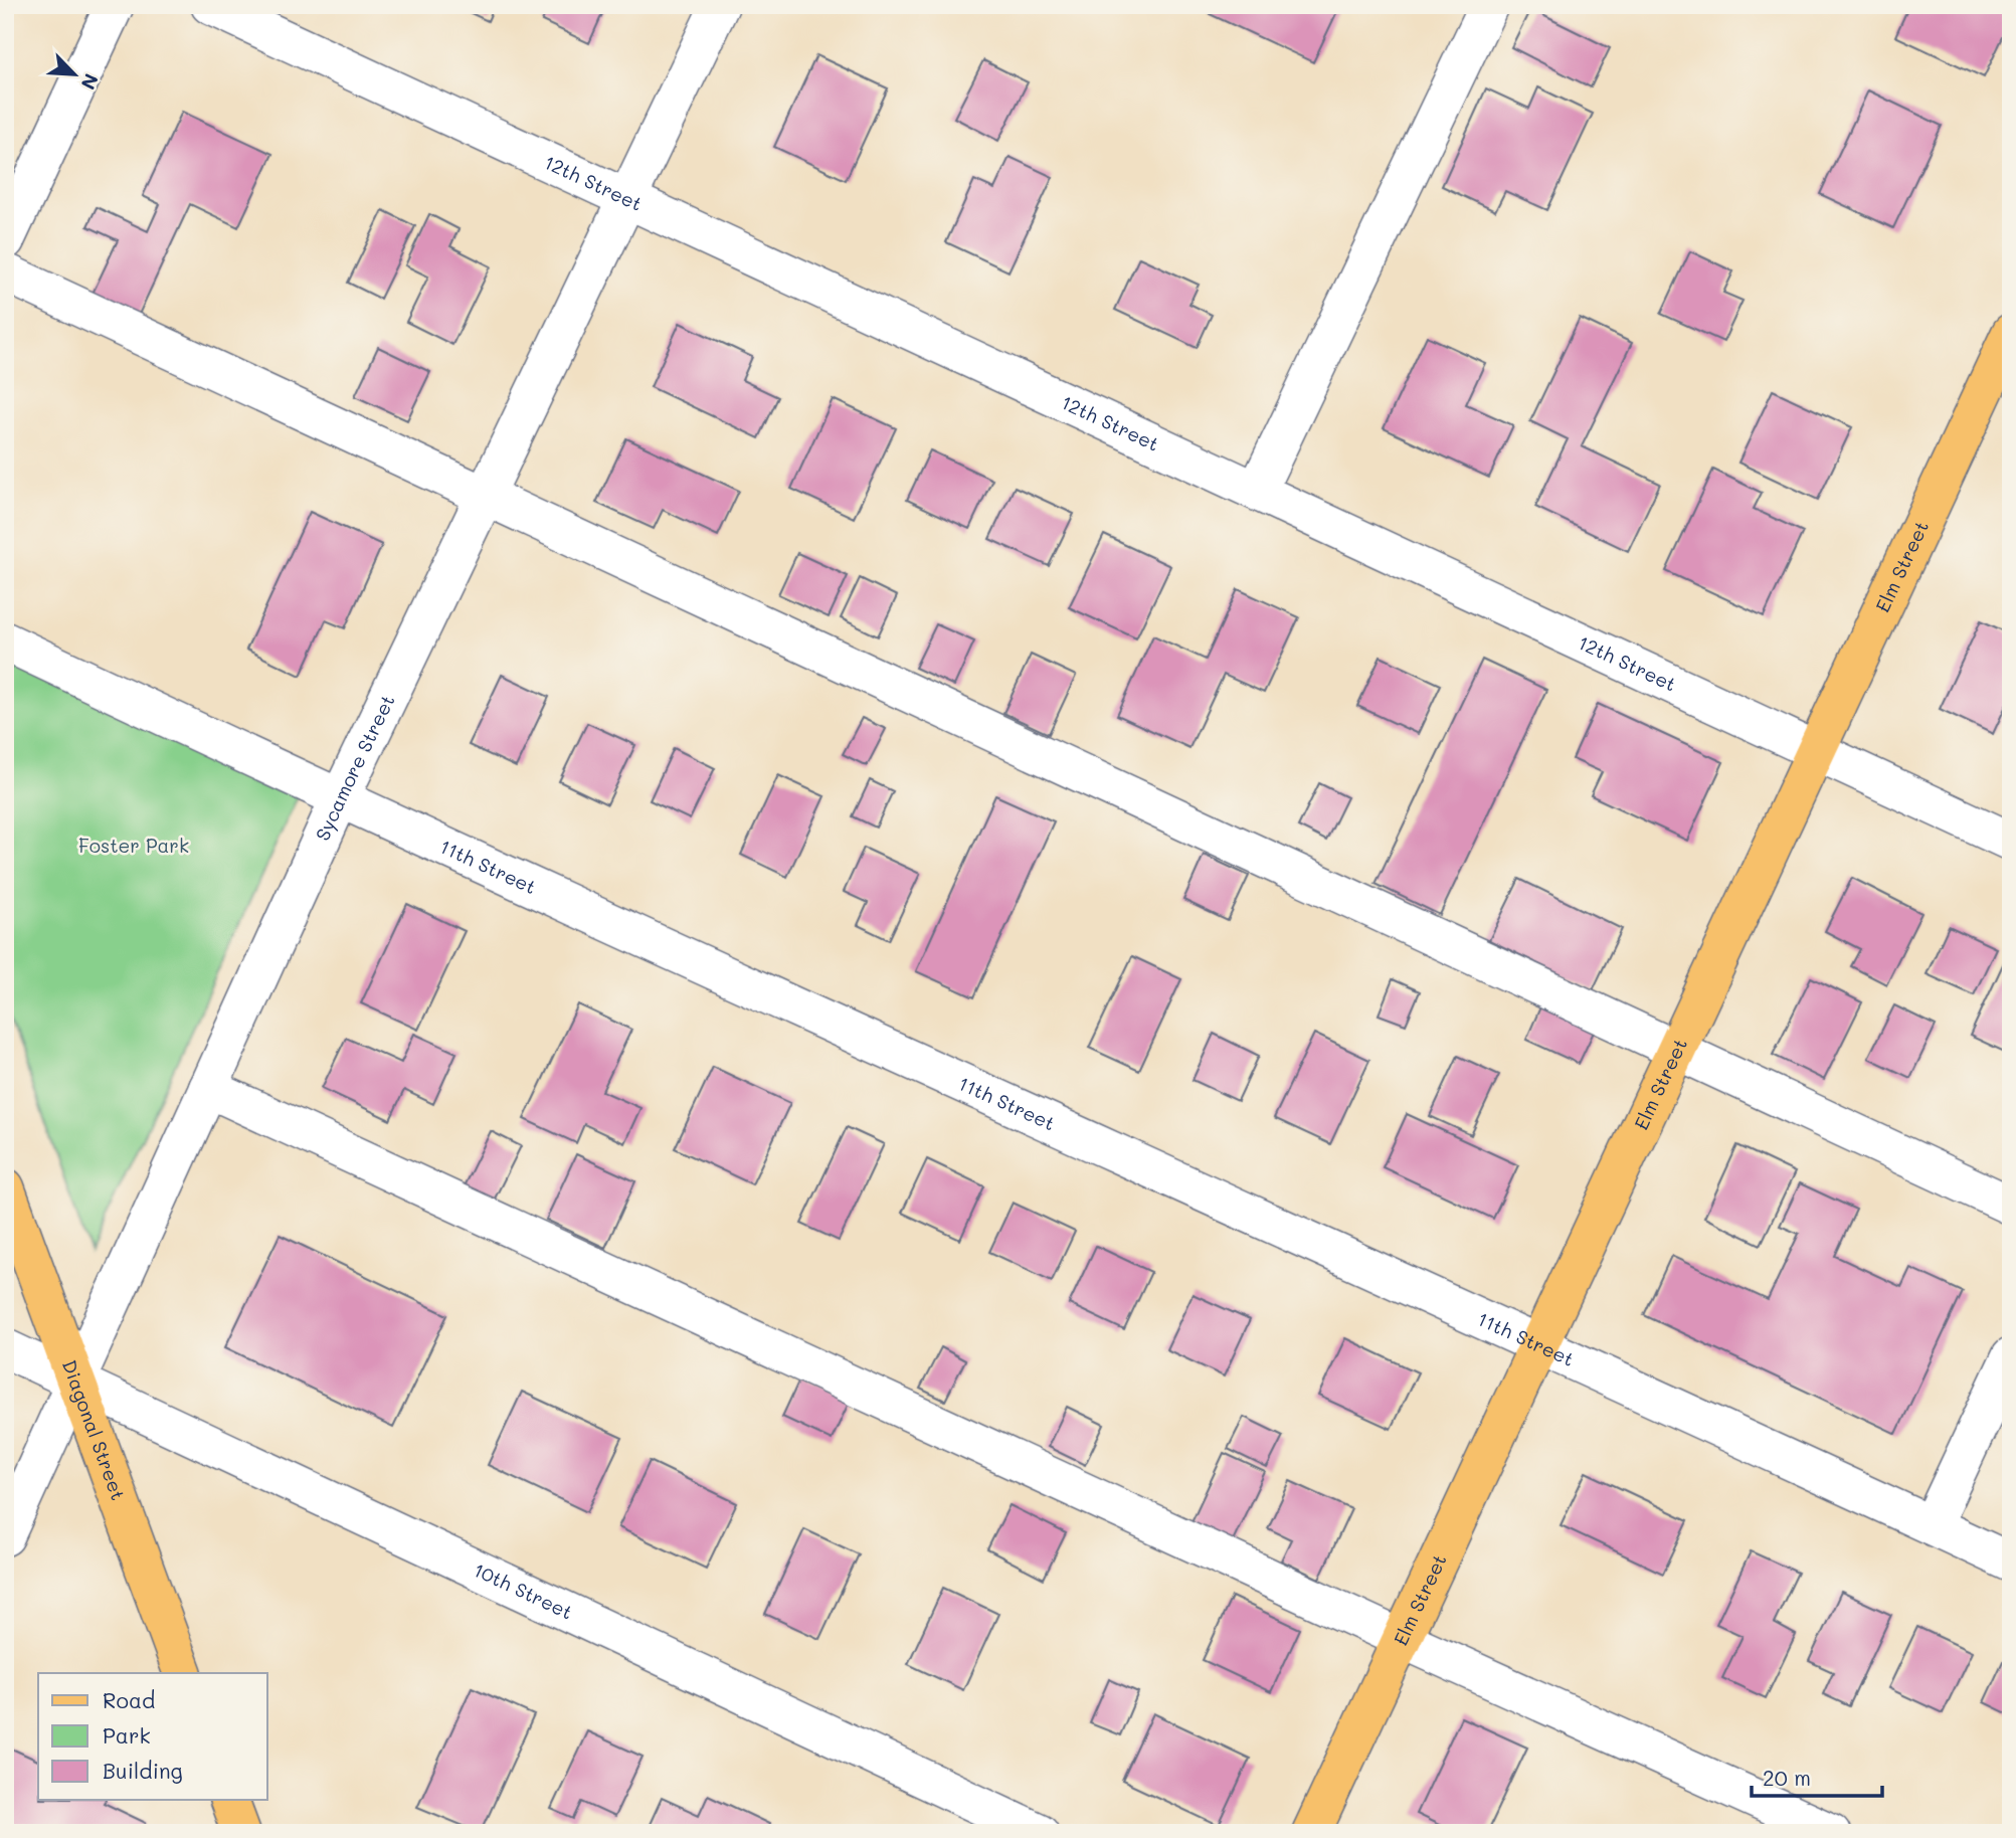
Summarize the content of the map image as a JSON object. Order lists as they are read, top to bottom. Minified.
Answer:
{"streets":{"main road":["Elm Street","Diagonal Street"],"street":["12th Street","Sycamore Street","11th Street","10th Street"]},"crossings":[["12th Street","Elm Street"],["12th Street","Sycamore Street"],["Elm Street","11th Street"],["Sycamore Street","11th Street"],["Sycamore Street","Diagonal Street"],["Sycamore Street","10th Street"],["Diagonal Street","10th Street"]],"parks":["Foster Park"],"legend":["Road","Park","Building"],"scale_bar":"20 m","north":"bottom right"}
